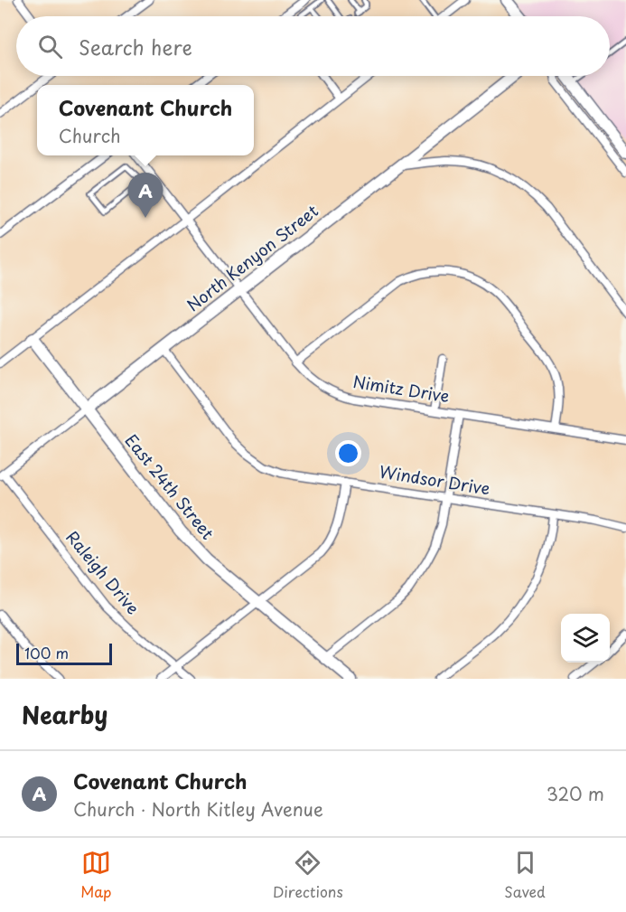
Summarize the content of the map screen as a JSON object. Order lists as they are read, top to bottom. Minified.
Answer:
{"streets":{"street":["North Kenyon Street","Nimitz Drive","Windsor Drive","East 24th Street","Raleigh Drive"]},"crossings":[["North Kenyon Street","Nimitz Drive"],["North Kenyon Street","Windsor Drive"],["North Kenyon Street","East 24th Street"],["North Kenyon Street","Raleigh Drive"]],"scale_bar":"100 m","page":{"search":"Search here","popup":["Covenant Church","Church"],"pins":"A","scale":"100 m","heading":"Nearby","list":[{"mark":"A","name":"Covenant Church","note":"Church · North Kitley Avenue","value":"320 m"}],"nav":["Map","Directions","Saved"]}}
